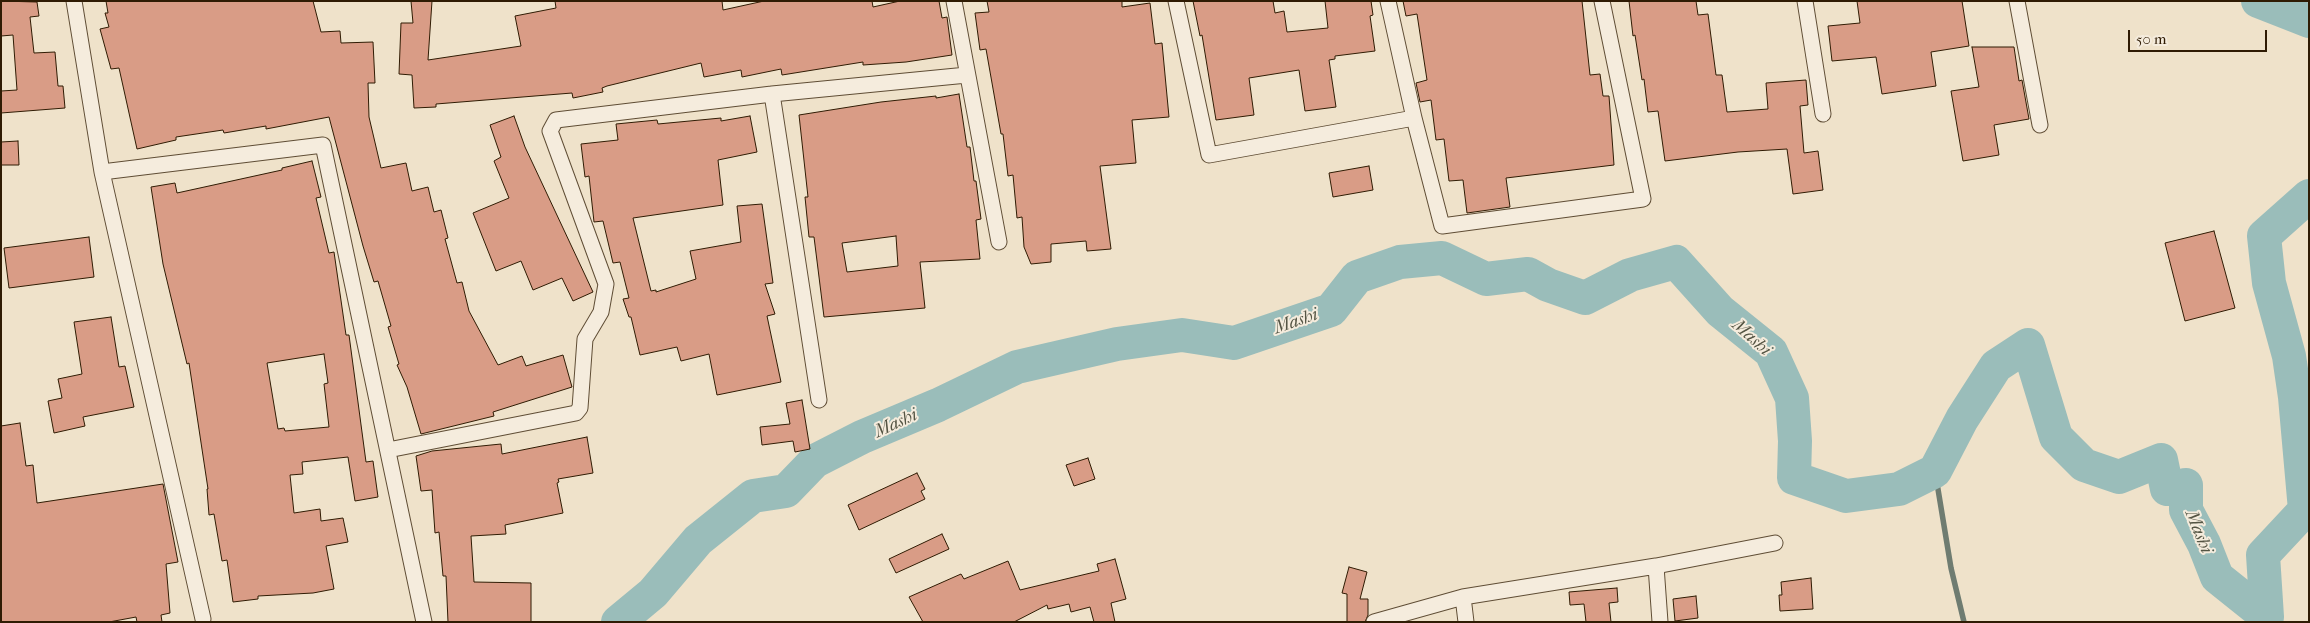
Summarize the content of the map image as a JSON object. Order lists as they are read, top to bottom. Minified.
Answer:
{"water":["Mashi"],"scale_bar":"50 m"}
